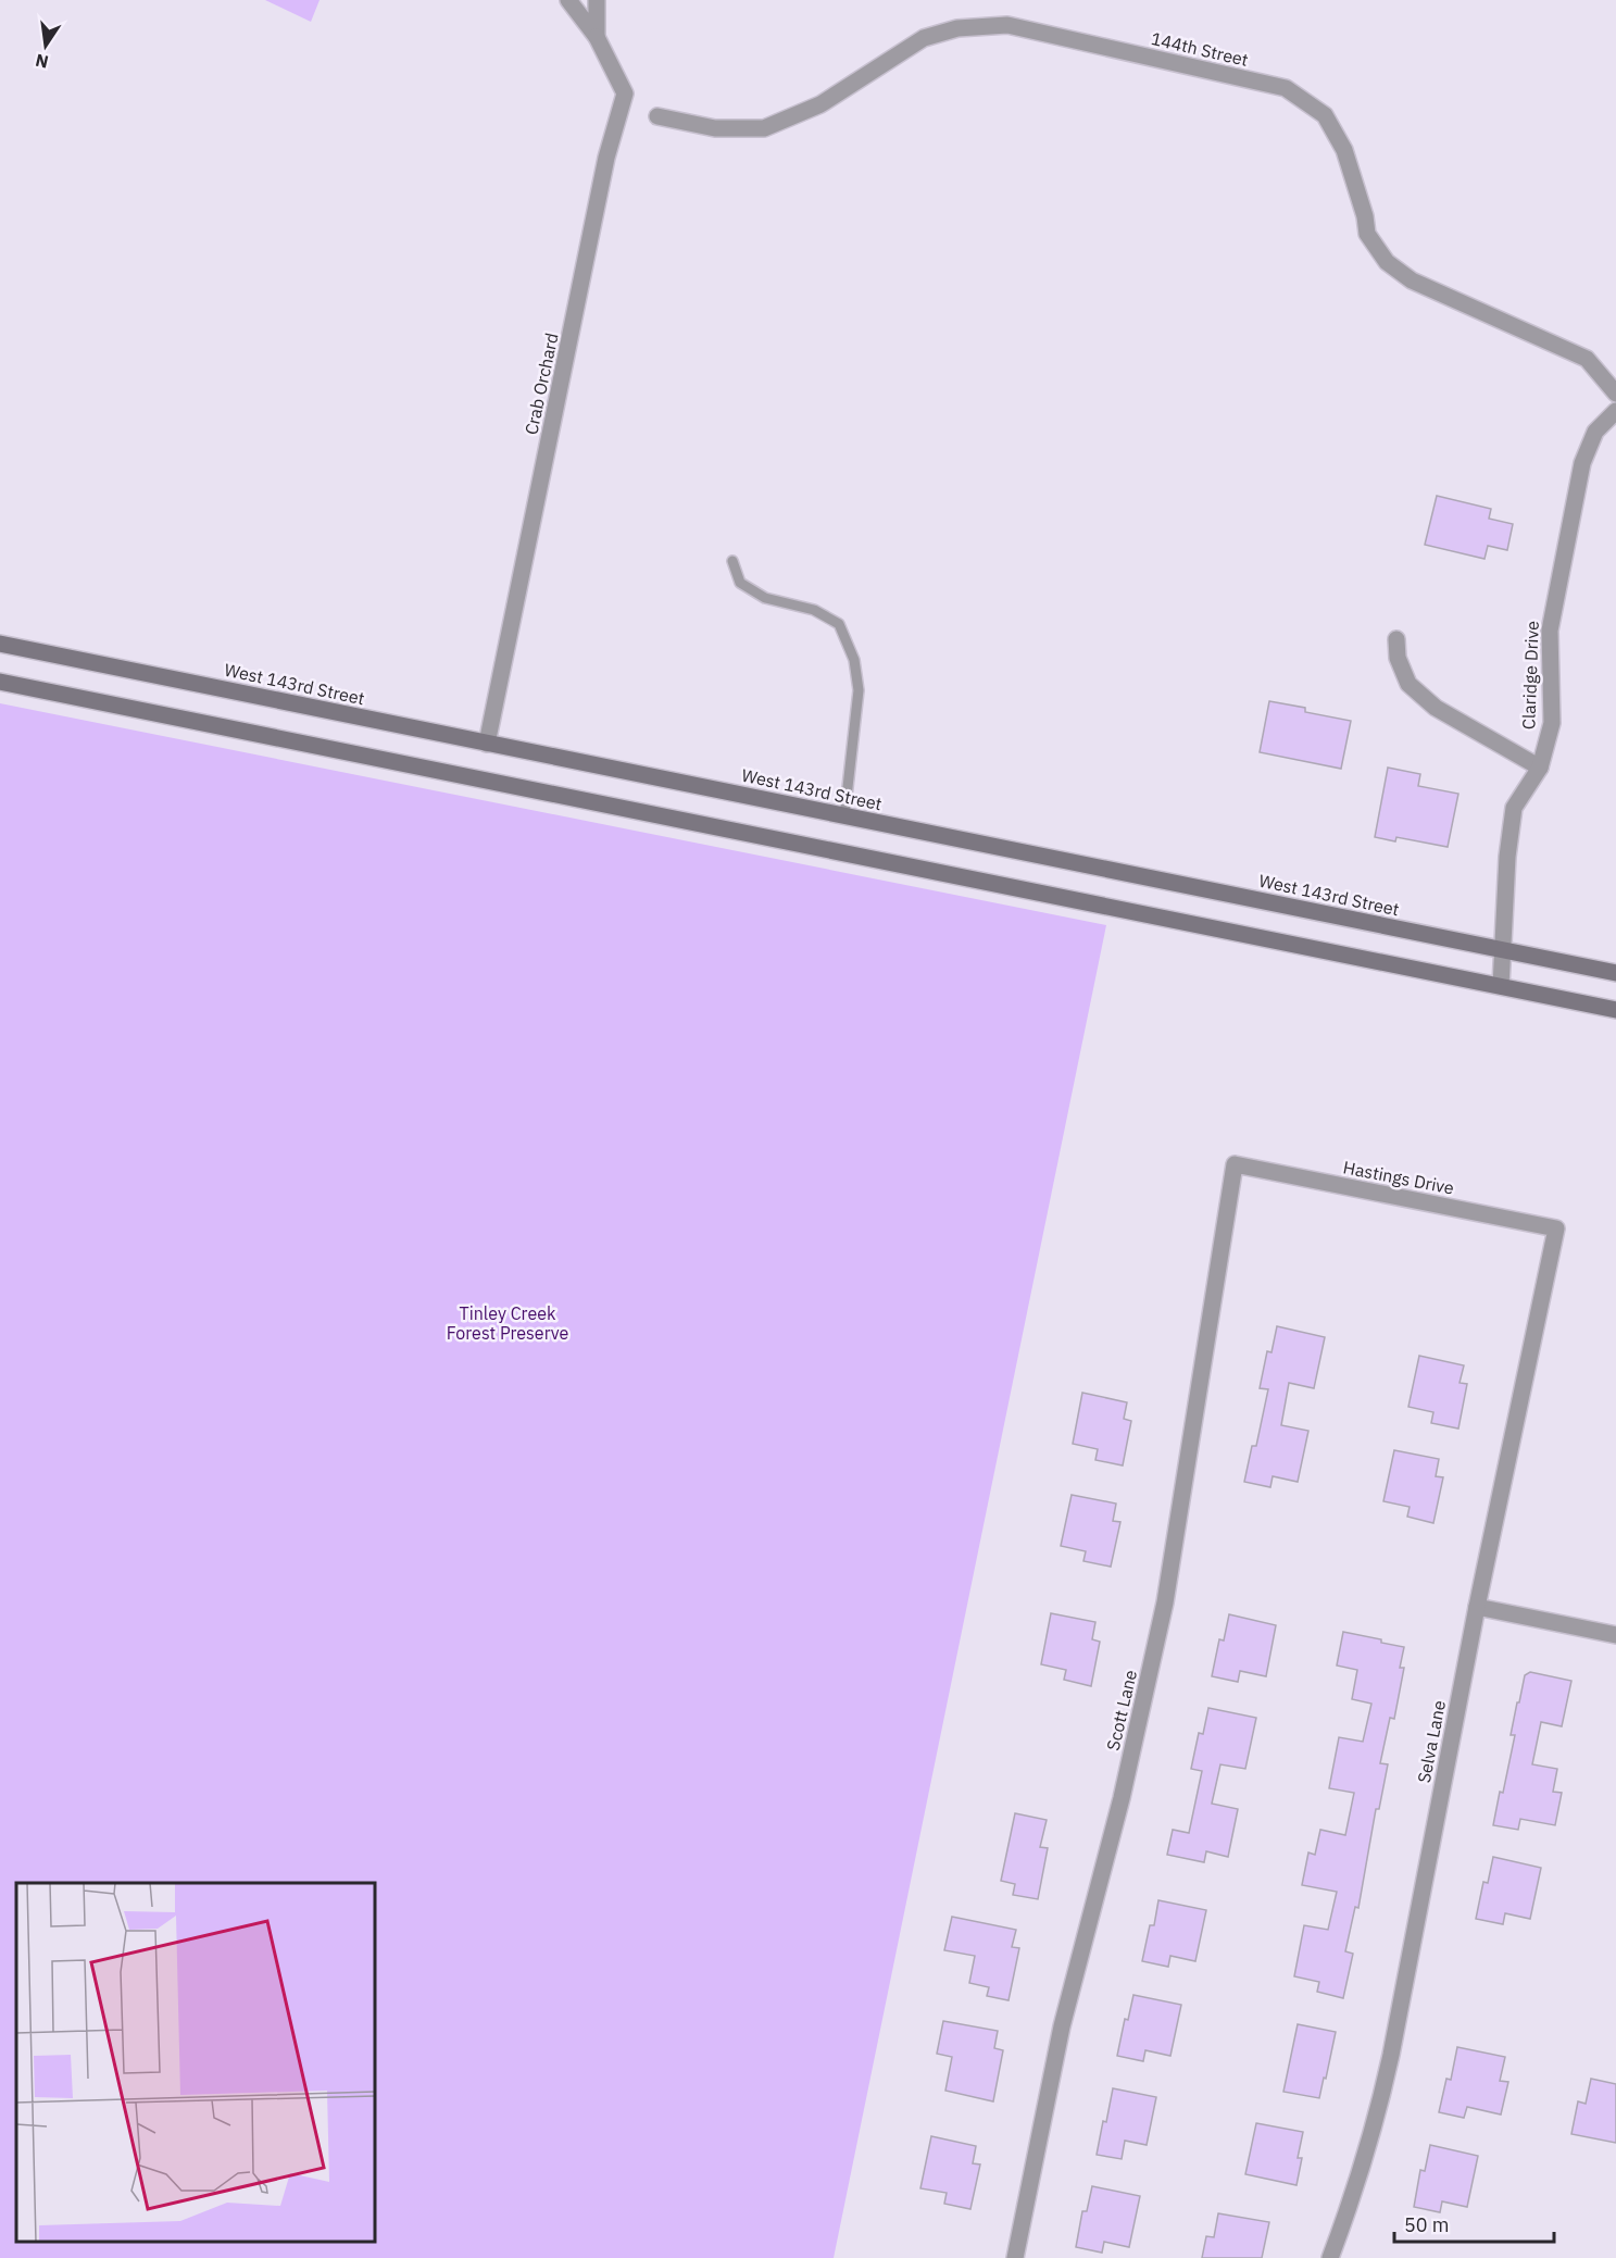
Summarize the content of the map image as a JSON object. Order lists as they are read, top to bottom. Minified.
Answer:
{"streets":{"main road":["West 143rd Street"],"street":["144th Street","Crab Orchard","Claridge Drive","Hastings Drive","Scott Lane","Selva Lane"]},"crossings":[["Crab Orchard","West 143rd Street"],["Claridge Drive","West 143rd Street"],["Hastings Drive","Scott Lane"],["Hastings Drive","Selva Lane"]],"parks":["Tinley Creek Forest Preserve"],"scale_bar":"50 m","north":"bottom"}
